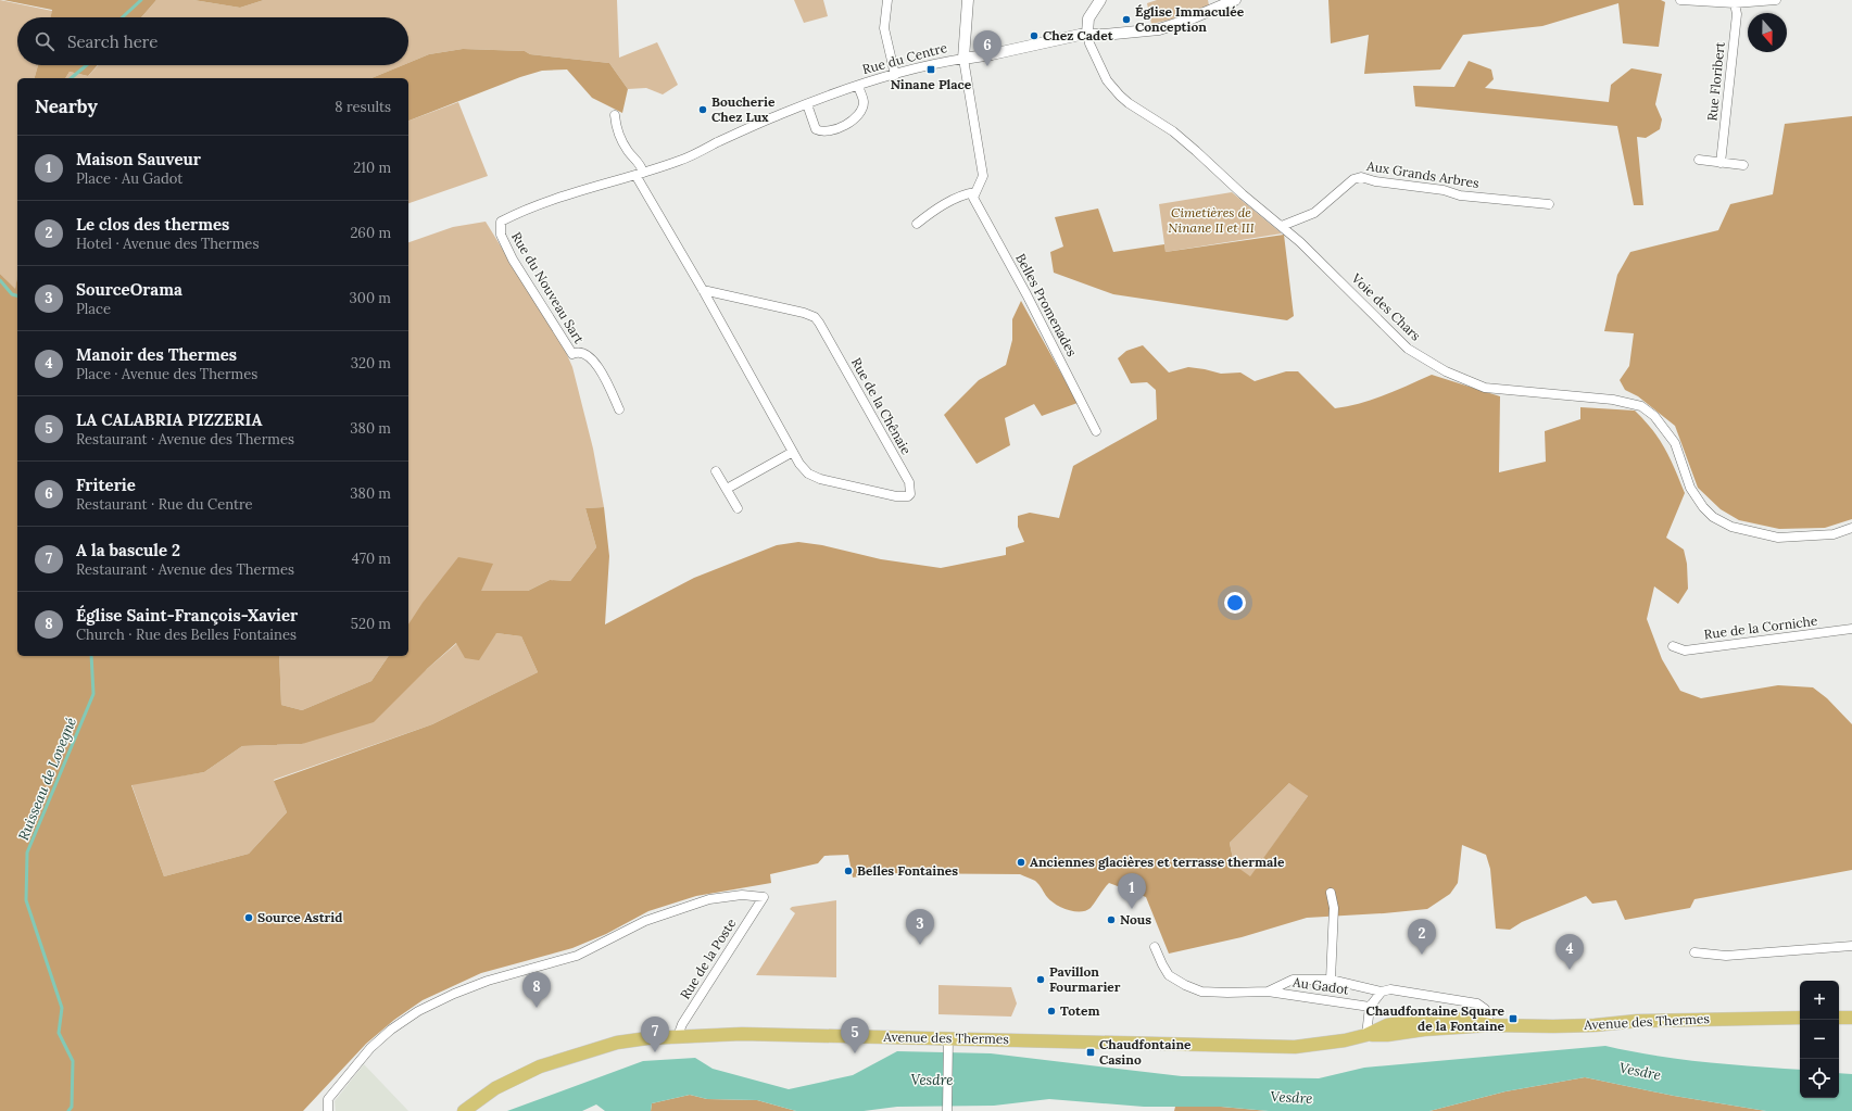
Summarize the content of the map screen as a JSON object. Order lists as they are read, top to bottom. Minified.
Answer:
{"streets":{"main road":["Avenue des Thermes"],"street":["Rue du Centre","Rue Floribert","Aux Grands Arbres","Rue du Nouveau Sart","Belles Promenades","Voie des Chars","Rue de la Chênaie","Rue de la Corniche","Rue de la Poste","Au Gadot"]},"crossings":[["Rue du Centre","Rue du Nouveau Sart"],["Rue du Centre","Voie des Chars"],["Rue du Centre","Rue de la Chênaie"],["Aux Grands Arbres","Voie des Chars"],["Rue du Nouveau Sart","Rue de la Chênaie"],["Rue de la Poste","Avenue des Thermes"]],"water":["Ruisseau de Lovegné","Vesdre"],"parks":["Cimetières de Ninane II et III"],"places":{"other":["Église Immaculée Conception","Chez Cadet","Boucherie Chez Lux","Anciennes glacières et terrasse thermale","Belles Fontaines","Source Astrid","Nous","Pavillon Fourmarier","Totem"],"transit":["Ninane Place","Chaudfontaine Square de la Fontaine","Chaudfontaine Casino"]},"north":"bottom","page":{"search":"Search here","pins":["6","1","3","2","4","8","7","5"],"heading":["Nearby","8 results"],"list":[{"mark":"1","name":"Maison Sauveur","note":"Place · Au Gadot","value":"210 m"},{"mark":"2","name":"Le clos des thermes","note":"Hotel · Avenue des Thermes","value":"260 m"},{"mark":"3","name":"SourceOrama","note":"Place","value":"300 m"},{"mark":"4","name":"Manoir des Thermes","note":"Place · Avenue des Thermes","value":"320 m"},{"mark":"5","name":"LA CALABRIA PIZZERIA","note":"Restaurant · Avenue des Thermes","value":"380 m"},{"mark":"6","name":"Friterie","note":"Restaurant · Rue du Centre","value":"380 m"},{"mark":"7","name":"A la bascule 2","note":"Restaurant · Avenue des Thermes","value":"470 m"},{"mark":"8","name":"Église Saint-François-Xavier","note":"Church · Rue des Belles Fontaines","value":"520 m"}],"map_buttons":["+","−"]}}
